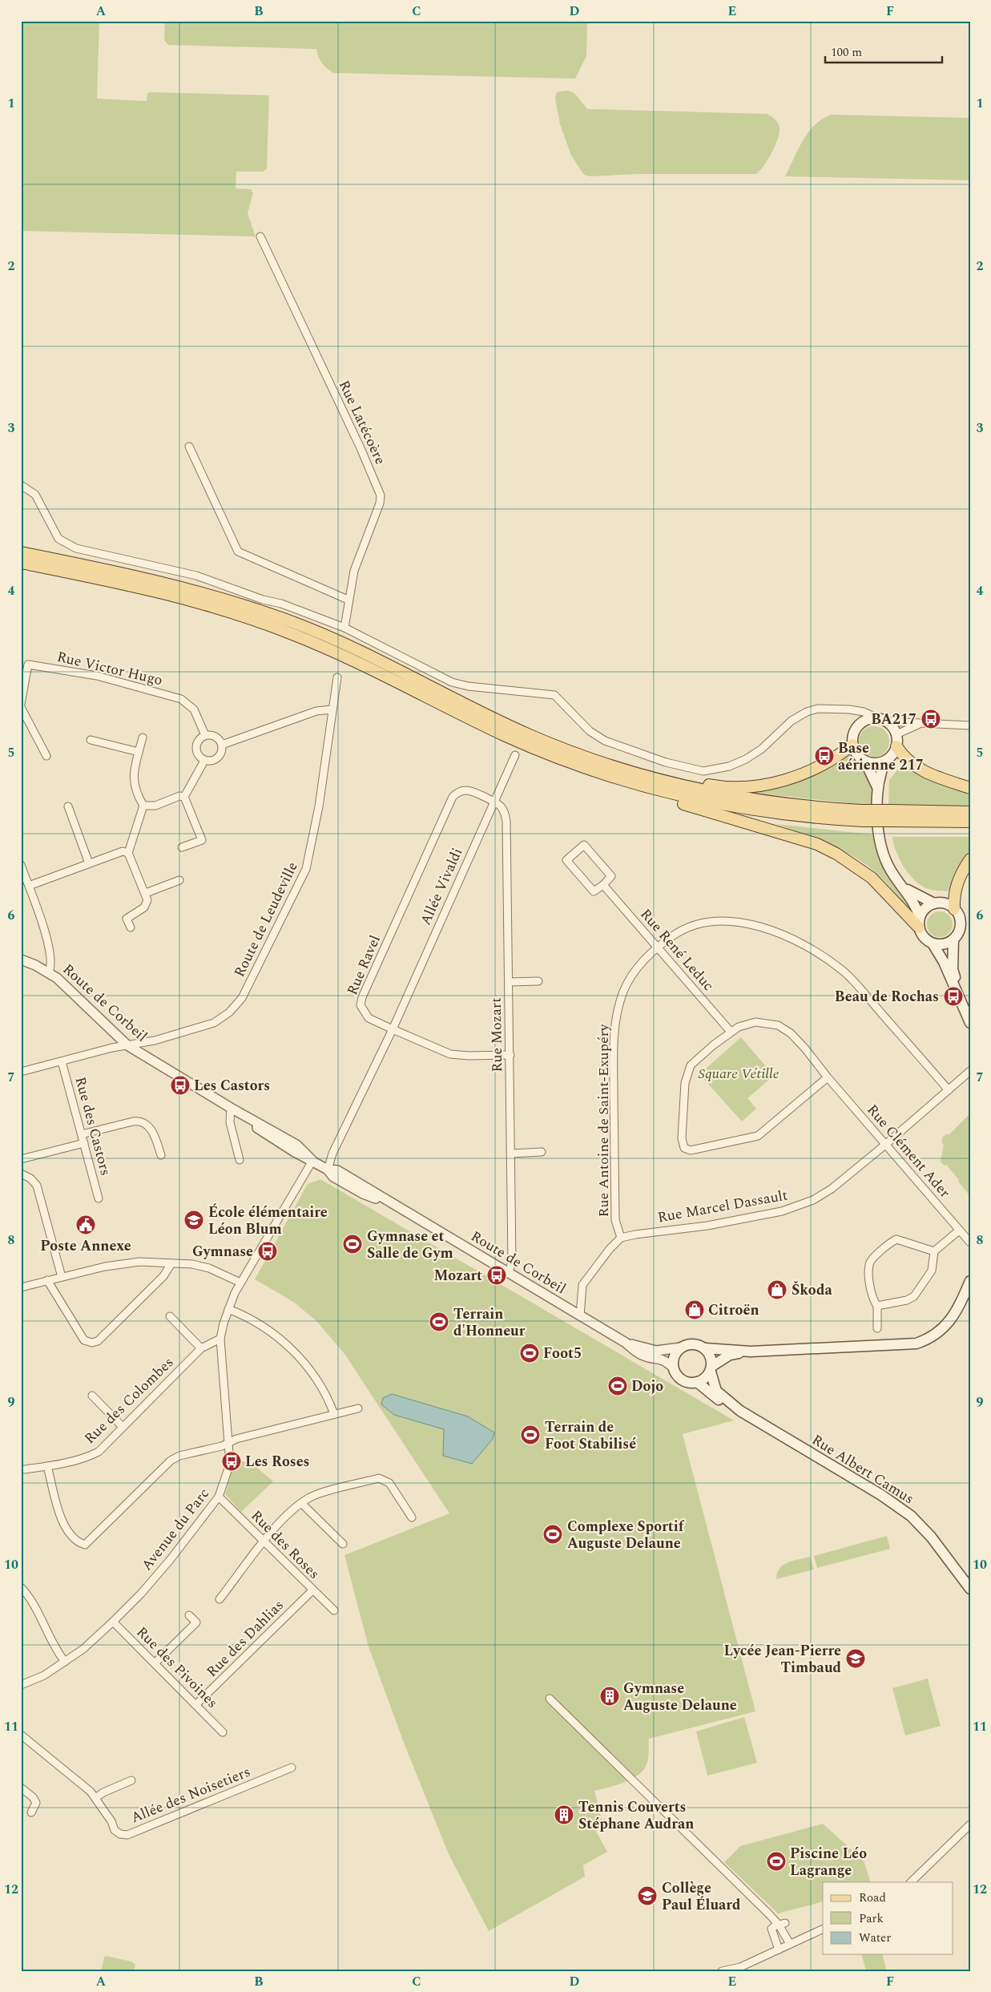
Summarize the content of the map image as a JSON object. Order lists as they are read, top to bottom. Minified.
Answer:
{"streets":{"main road":["Rue Albert Camus"],"street":["Rue Latécoère","Rue Victor Hugo","Allée Vivaldi","Route de Leudeville","Rue René Leduc","Rue Ravel","Route de Corbeil","Rue Mozart","Rue Antoine de Saint-Exupéry","Rue des Castors","Rue Clément Ader","Rue Marcel Dassault","Rue des Colombes","Avenue du Parc","Rue des Roses","Rue des Dahlias","Rue des Pivoines","Allée des Noisetiers"]},"crossings":[["Allée Vivaldi","Rue Ravel"],["Allée Vivaldi","Rue Mozart"],["Route de Leudeville","Route de Corbeil"],["Route de Leudeville","Rue des Castors"],["Rue René Leduc","Rue Antoine de Saint-Exupéry"],["Rue René Leduc","Rue Clément Ader"],["Rue Ravel","Rue Mozart"],["Route de Corbeil","Rue Mozart"],["Route de Corbeil","Rue Albert Camus"],["Route de Corbeil","Avenue du Parc"],["Rue Antoine de Saint-Exupéry","Rue Marcel Dassault"],["Rue Clément Ader","Rue Marcel Dassault"],["Rue des Colombes","Avenue du Parc"],["Avenue du Parc","Rue des Roses"],["Avenue du Parc","Rue des Pivoines"],["Rue des Roses","Rue des Dahlias"],["Rue des Dahlias","Rue des Pivoines"]],"parks":["Square Vétille"],"places":{"bus stop":["BA217","Base aérienne 217","Beau de Rochas","Les Castors","Gymnase","Mozart","Les Roses"],"school or university":["École élémentaire Léon Blum","Lycée Jean-Pierre Timbaud","Collège Paul Éluard"],"public building":["Poste Annexe"],"sports":["Gymnase et Salle de Gym","Terrain d'Honneur","Foot5","Dojo","Terrain de Foot Stabilisé","Complexe Sportif Auguste Delaune","Piscine Léo Lagrange"],"shop":["Škoda","Citroën"],"building":["Gymnase Auguste Delaune","Tennis Couverts Stéphane Audran"]},"legend":["Road","Park","Water"],"scale_bar":"100 m","grid":{"columns":["A","B","C","D","E","F"],"rows":["1","2","3","4","5","6","7","8","9","10","11","12"]}}
